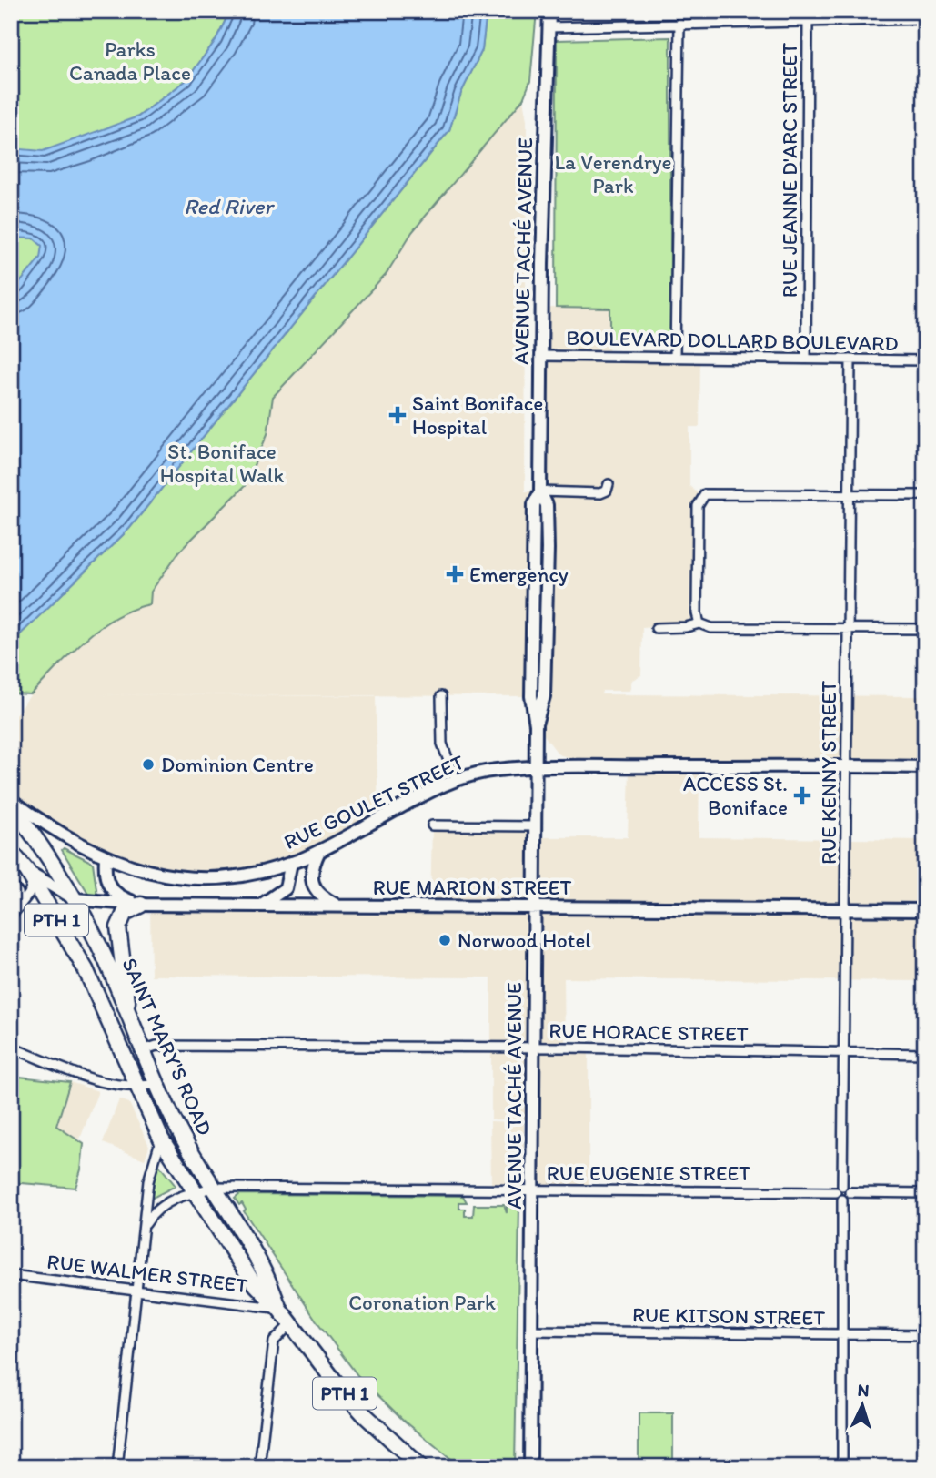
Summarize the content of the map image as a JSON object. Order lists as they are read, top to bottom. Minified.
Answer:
{"streets":{"highway":["PTH 1","SAINT MARY'S ROAD"],"main road":["AVENUE TACHÉ AVENUE","RUE GOULET STREET","RUE MARION STREET"],"street":["RUE JEANNE D'ARC STREET","BOULEVARD DOLLARD BOULEVARD","RUE KENNY STREET","RUE HORACE STREET","RUE EUGENIE STREET","RUE WALMER STREET","RUE KITSON STREET"]},"crossings":[["RUE JEANNE D'ARC STREET","BOULEVARD DOLLARD BOULEVARD"],["AVENUE TACHÉ AVENUE","BOULEVARD DOLLARD BOULEVARD"],["AVENUE TACHÉ AVENUE","RUE GOULET STREET"],["AVENUE TACHÉ AVENUE","RUE MARION STREET"],["AVENUE TACHÉ AVENUE","RUE HORACE STREET"],["AVENUE TACHÉ AVENUE","RUE EUGENIE STREET"],["AVENUE TACHÉ AVENUE","RUE KITSON STREET"],["BOULEVARD DOLLARD BOULEVARD","RUE KENNY STREET"],["RUE KENNY STREET","RUE GOULET STREET"],["RUE KENNY STREET","RUE MARION STREET"],["RUE KENNY STREET","RUE HORACE STREET"],["RUE MARION STREET","SAINT MARY'S ROAD"],["RUE HORACE STREET","SAINT MARY'S ROAD"],["SAINT MARY'S ROAD","RUE EUGENIE STREET"],["SAINT MARY'S ROAD","RUE WALMER STREET"]],"water":["Red River"],"parks":["Parks Canada Place","La Verendrye Park","St. Boniface Hospital Walk","Coronation Park"],"places":{"health":["Saint Boniface Hospital","Emergency","ACCESS St. Boniface"],"other":["Dominion Centre","Norwood Hotel"]},"north":"top"}
